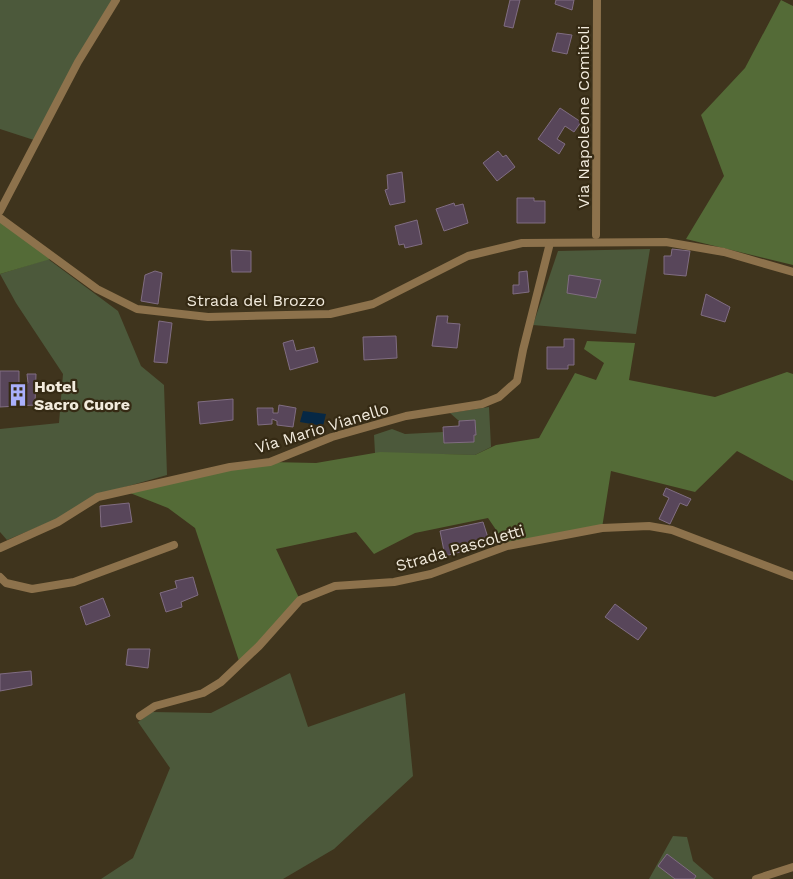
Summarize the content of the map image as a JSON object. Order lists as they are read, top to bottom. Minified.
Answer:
{"streets":{"street":["Via Napoleone Comitoli","Strada del Brozzo","Via Mario Vianello","Strada Pascoletti"]},"crossings":[["Strada del Brozzo","Via Mario Vianello"]],"places":{"building":["Hotel Sacro Cuore"]}}
